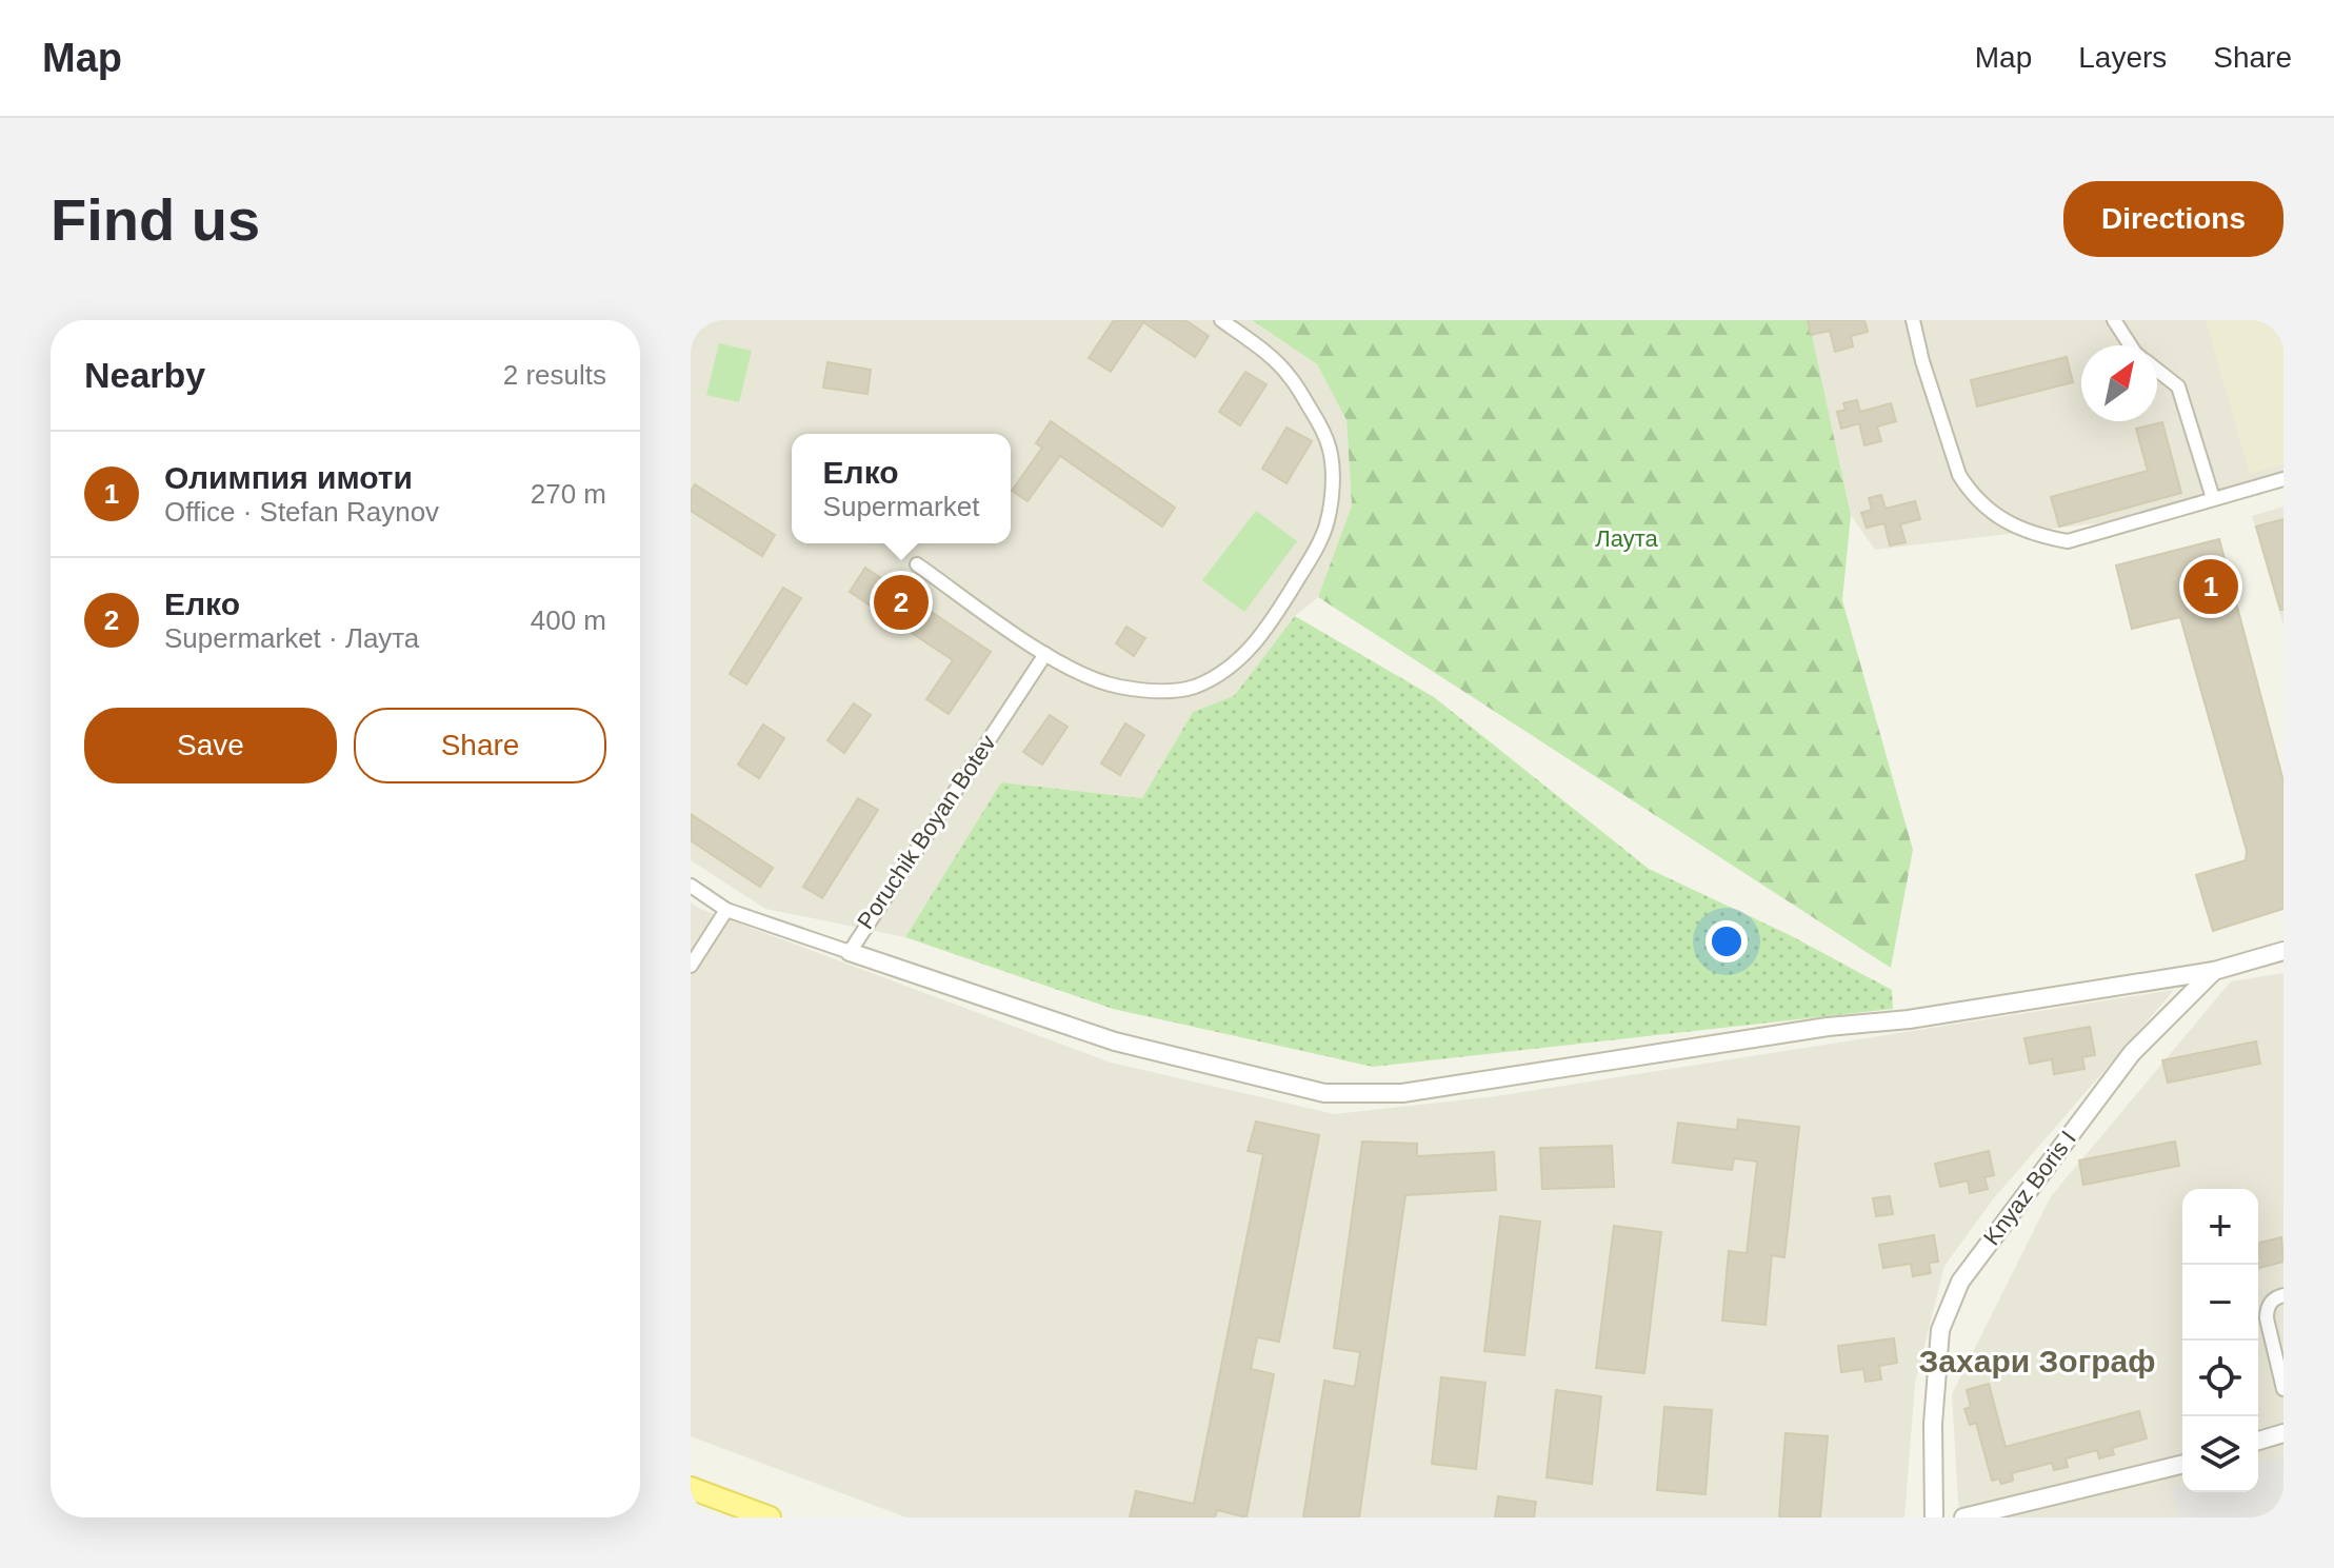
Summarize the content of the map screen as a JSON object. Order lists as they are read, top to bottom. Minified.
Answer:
{"streets":{"street":["Poruchik Boyan Botev","Knyaz Boris I"]},"districts":["Захари Зограф"],"parks":["Лаута"],"north":"top right","page":{"header":"Map","nav":["Map","Layers","Share"],"buttons":["Directions",["Save","Share"]],"title":"Find us","heading":["Nearby","2 results"],"list":[{"mark":"1","name":"Олимпия имоти","note":"Office · Stefan Raynov","value":"270 m"},{"mark":"2","name":"Елко","note":"Supermarket · Лаута","value":"400 m"}],"popup":["Елко","Supermarket"],"pins":["1","2"],"map_buttons":["+","−"]}}
